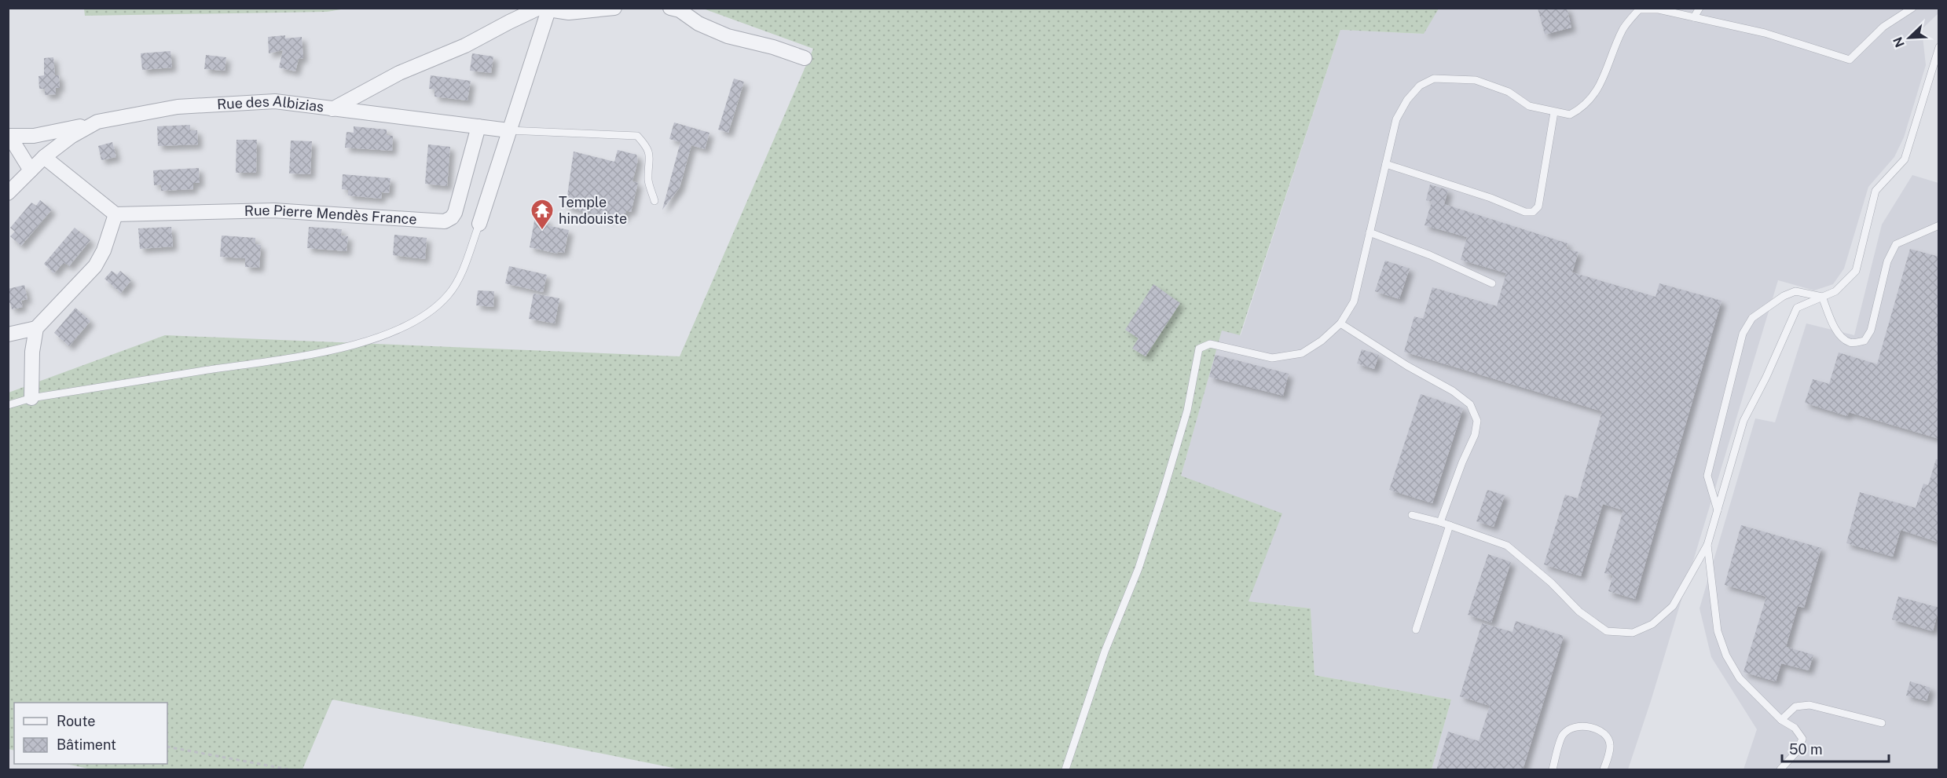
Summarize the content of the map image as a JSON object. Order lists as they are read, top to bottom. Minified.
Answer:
{"streets":{"street":["Rue des Albizias","Rue Pierre Mendès France"]},"crossings":[["Rue des Albizias","Rue Pierre Mendès France"]],"places":{"temple":["Temple hindouiste"]},"legend":["Route","Bâtiment"],"scale_bar":"50 m","north":"bottom left"}
